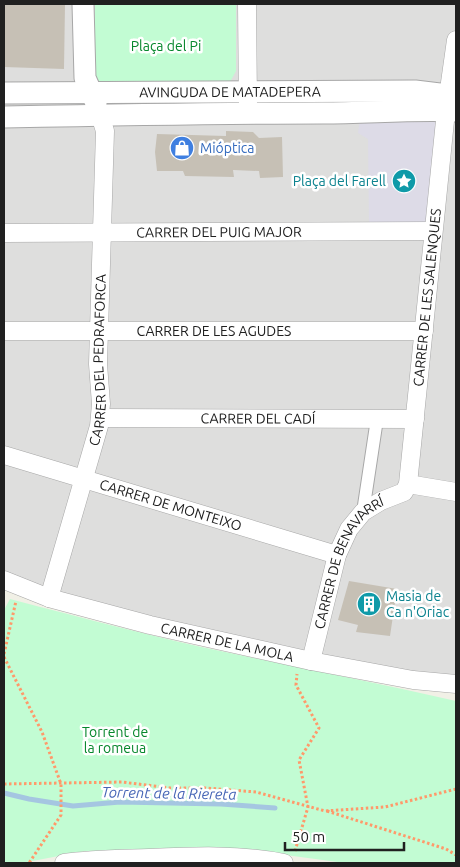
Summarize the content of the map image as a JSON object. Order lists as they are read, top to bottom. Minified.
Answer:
{"streets":{"street":["AVINGUDA DE MATADEPERA","CARRER DEL PUIG MAJOR","CARRER DE LES SALENQUES","CARRER DE LES AGUDES","CARRER DEL PEDRAFORCA","CARRER DEL CADÍ","CARRER DE MONTEIXO","CARRER DE BENAVARRÍ","CARRER DE LA MOLA"]},"crossings":[["AVINGUDA DE MATADEPERA","CARRER DE LES SALENQUES"],["AVINGUDA DE MATADEPERA","CARRER DEL PEDRAFORCA"],["CARRER DEL PUIG MAJOR","CARRER DE LES SALENQUES"],["CARRER DEL PUIG MAJOR","CARRER DEL PEDRAFORCA"],["CARRER DE LES SALENQUES","CARRER DE LES AGUDES"],["CARRER DE LES SALENQUES","CARRER DEL CADÍ"],["CARRER DE LES SALENQUES","CARRER DE BENAVARRÍ"],["CARRER DE LES AGUDES","CARRER DEL PEDRAFORCA"],["CARRER DEL PEDRAFORCA","CARRER DEL CADÍ"],["CARRER DEL PEDRAFORCA","CARRER DE MONTEIXO"],["CARRER DEL PEDRAFORCA","CARRER DE LA MOLA"],["CARRER DE MONTEIXO","CARRER DE BENAVARRÍ"],["CARRER DE BENAVARRÍ","CARRER DE LA MOLA"]],"water":["Torrent de la Riereta"],"parks":["Plaça del Pi","Torrent de la romeua"],"places":{"shop":["Mióptica"],"place":["Plaça del Farell"],"building":["Masia de Ca n'Oriac"]},"scale_bar":"50 m"}
